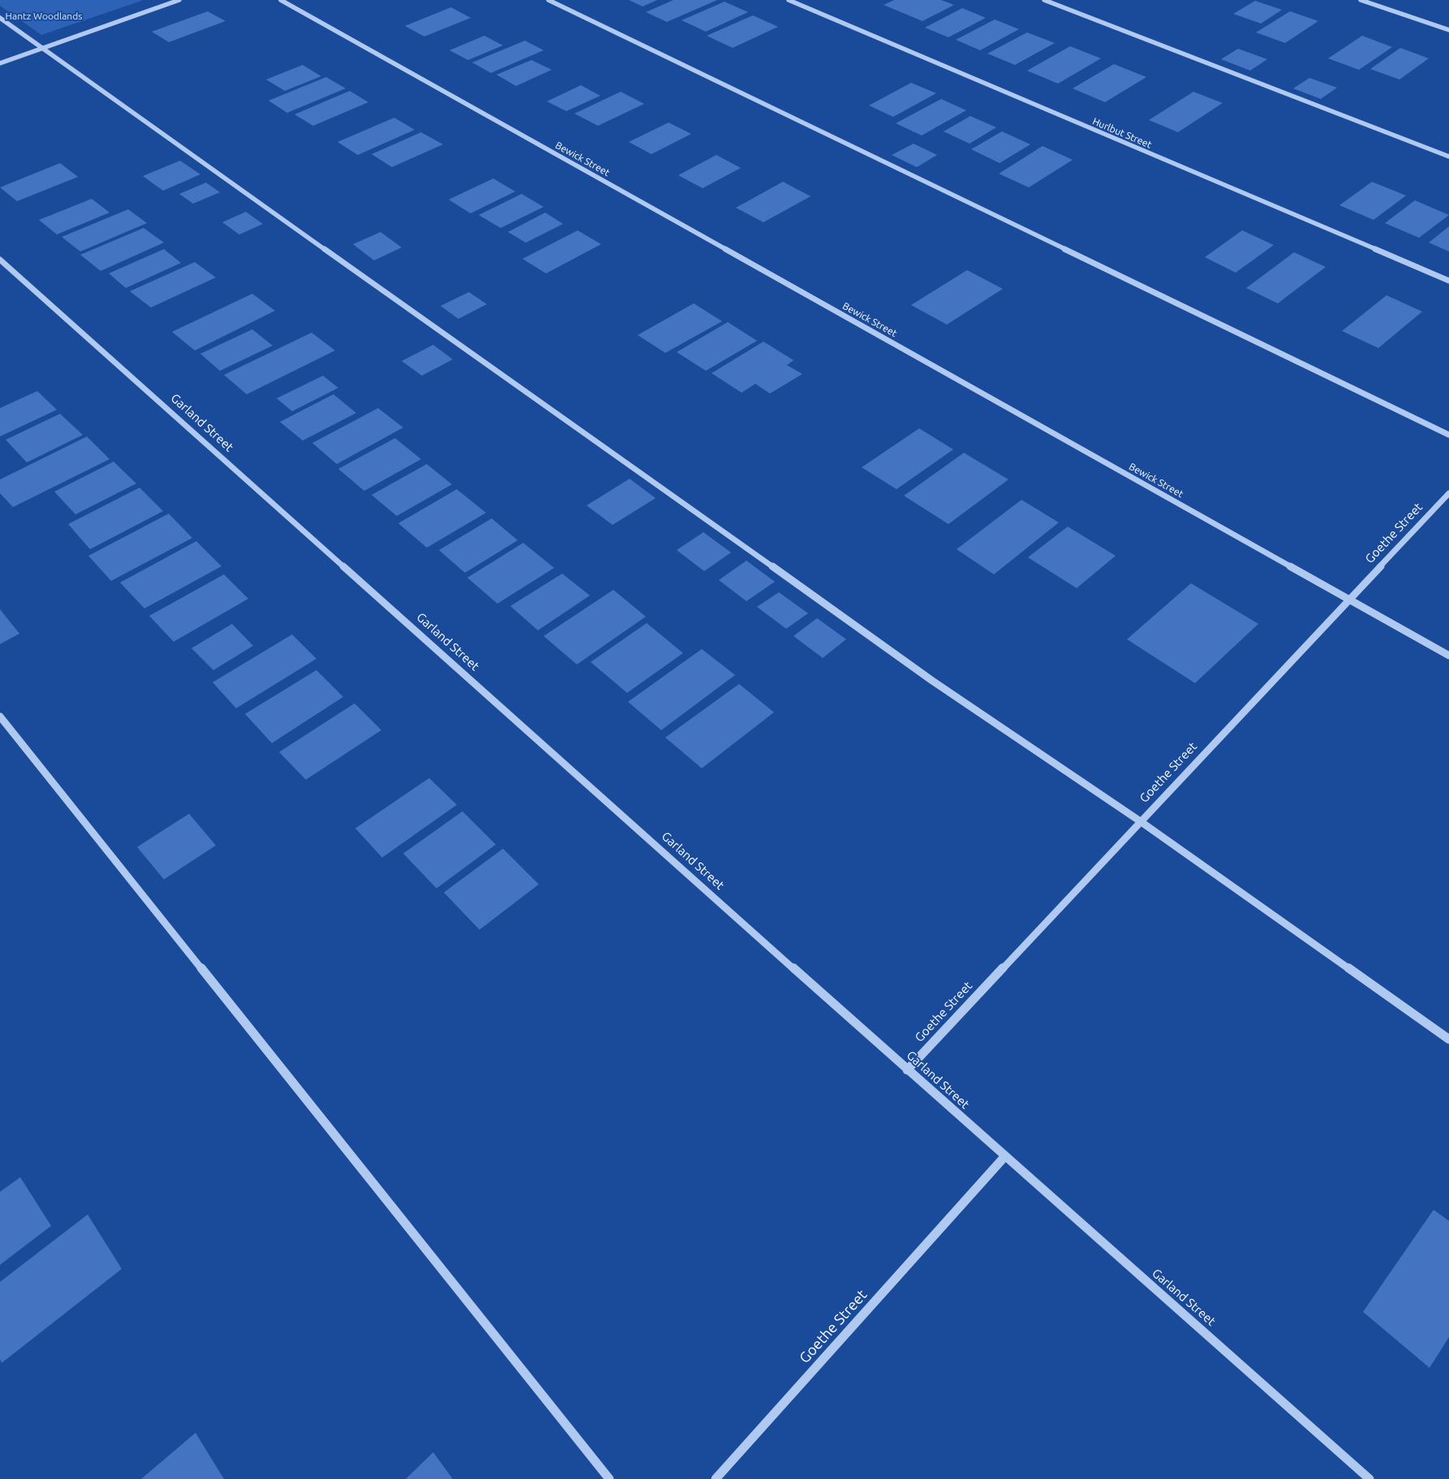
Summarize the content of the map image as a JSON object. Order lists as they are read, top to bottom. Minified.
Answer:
{"streets":{"street":["Hurlbut Street","Bewick Street","Garland Street","Goethe Street"]},"crossings":[["Bewick Street","Goethe Street"],["Garland Street","Goethe Street"]],"parks":["Hantz Woodlands"]}
